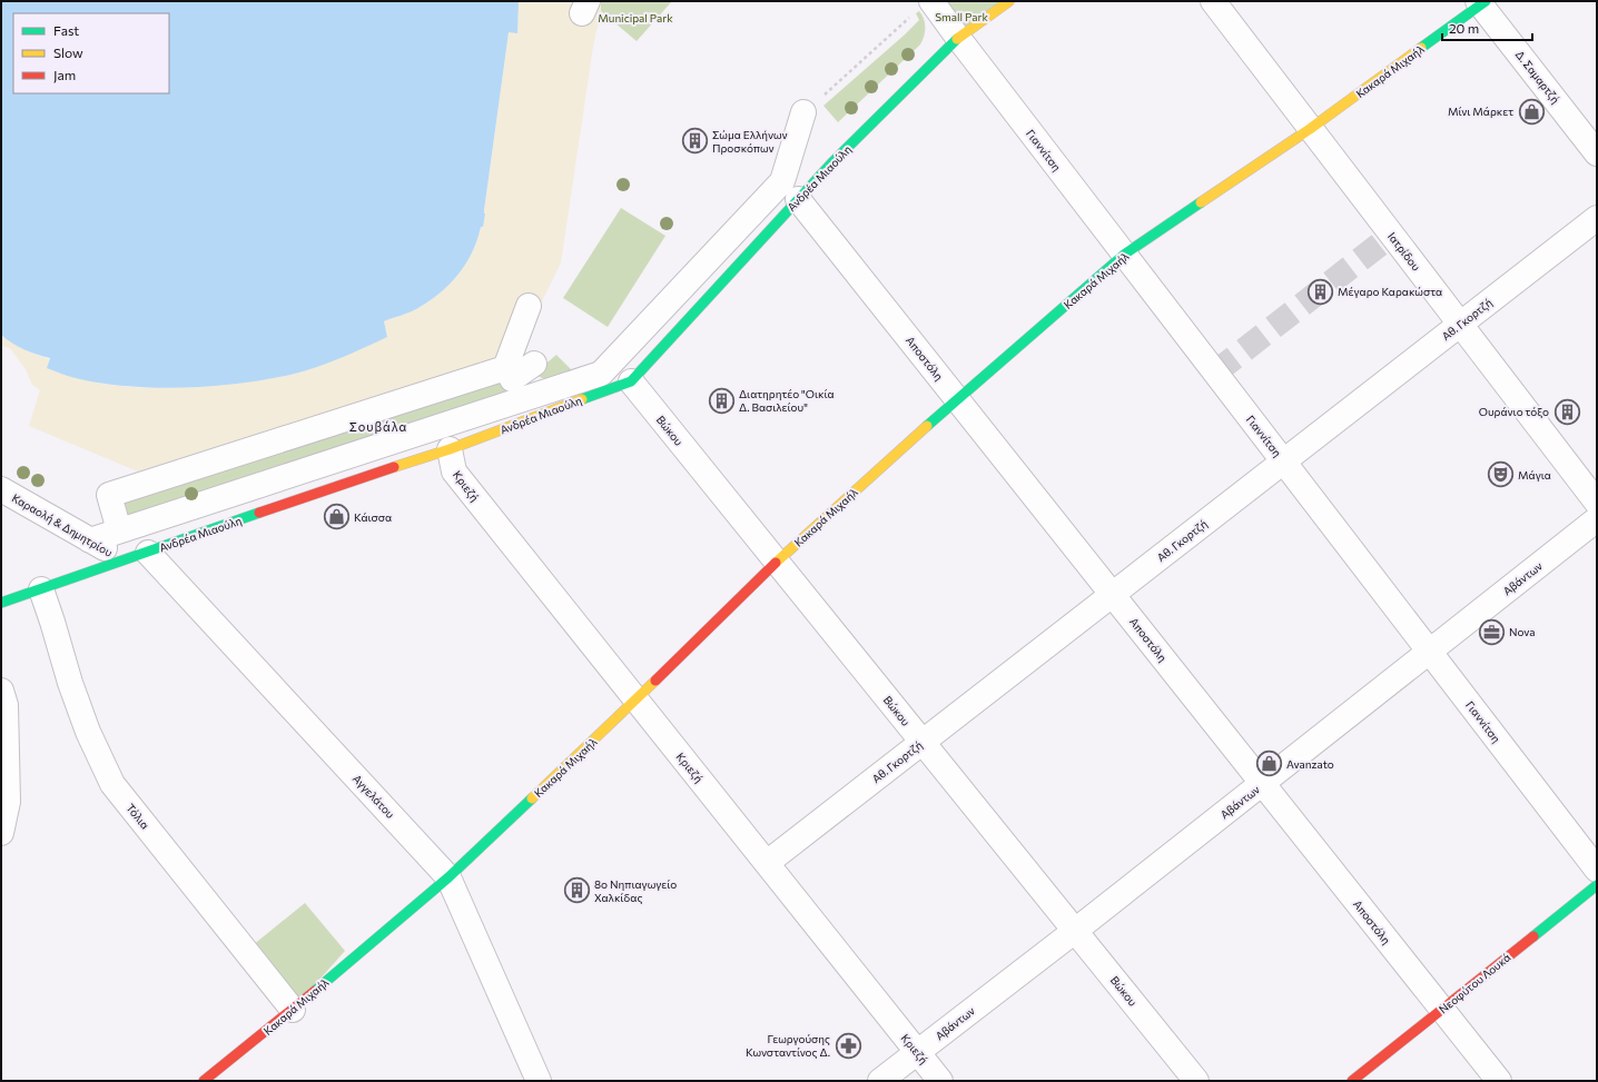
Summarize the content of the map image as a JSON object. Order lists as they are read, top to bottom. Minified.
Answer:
{"streets":{"street":["Κακαρά Μιχαήλ","Δ. Σαμαρτζή","Γιαννίτση","Ανδρέα Μιαούλη","Ιατρίδου","Αθ. Γκορτζή","Αποστόλη","Βώκου","Κριεζή","Καραολή & Δημητρίου","Αβάντων","Αγγελάτου","Τόλια","Νεοφύτου Λουκά"]},"crossings":[["Κακαρά Μιχαήλ","Δ. Σαμαρτζή"],["Κακαρά Μιχαήλ","Γιαννίτση"],["Κακαρά Μιχαήλ","Ιατρίδου"],["Κακαρά Μιχαήλ","Αποστόλη"],["Κακαρά Μιχαήλ","Βώκου"],["Κακαρά Μιχαήλ","Κριεζή"],["Κακαρά Μιχαήλ","Αγγελάτου"],["Κακαρά Μιχαήλ","Τόλια"],["Γιαννίτση","Ανδρέα Μιαούλη"],["Γιαννίτση","Αθ. Γκορτζή"],["Γιαννίτση","Αβάντων"],["Ανδρέα Μιαούλη","Αποστόλη"],["Ανδρέα Μιαούλη","Βώκου"],["Ανδρέα Μιαούλη","Κριεζή"],["Ανδρέα Μιαούλη","Καραολή & Δημητρίου"],["Ανδρέα Μιαούλη","Αγγελάτου"],["Ανδρέα Μιαούλη","Τόλια"],["Ιατρίδου","Αθ. Γκορτζή"],["Αθ. Γκορτζή","Αποστόλη"],["Αθ. Γκορτζή","Βώκου"],["Αθ. Γκορτζή","Κριεζή"],["Αποστόλη","Αβάντων"],["Αποστόλη","Νεοφύτου Λουκά"],["Βώκου","Αβάντων"],["Κριεζή","Αβάντων"]],"districts":["Σουβάλα"],"parks":["Small Park","Municipal Park"],"places":{"shop":["Μίνι Μάρκετ","Κάισσα","Avanzato"],"building":["Σώμα Ελλήνων Προσκόπων","Μέγαρο Καρακώστα","Διατηρητέο \"Οικία Δ. Βασιλείου\"","Ουράνιο τόξο","8ο Νηπιαγωγείο Χαλκίδας"],"theatre":["Μάγια"],"office":["Nova"],"pharmacy":["Γεωργούσης Κωνσταντίνος Δ."]},"legend":["Fast","Slow","Jam"],"scale_bar":"20 m"}
